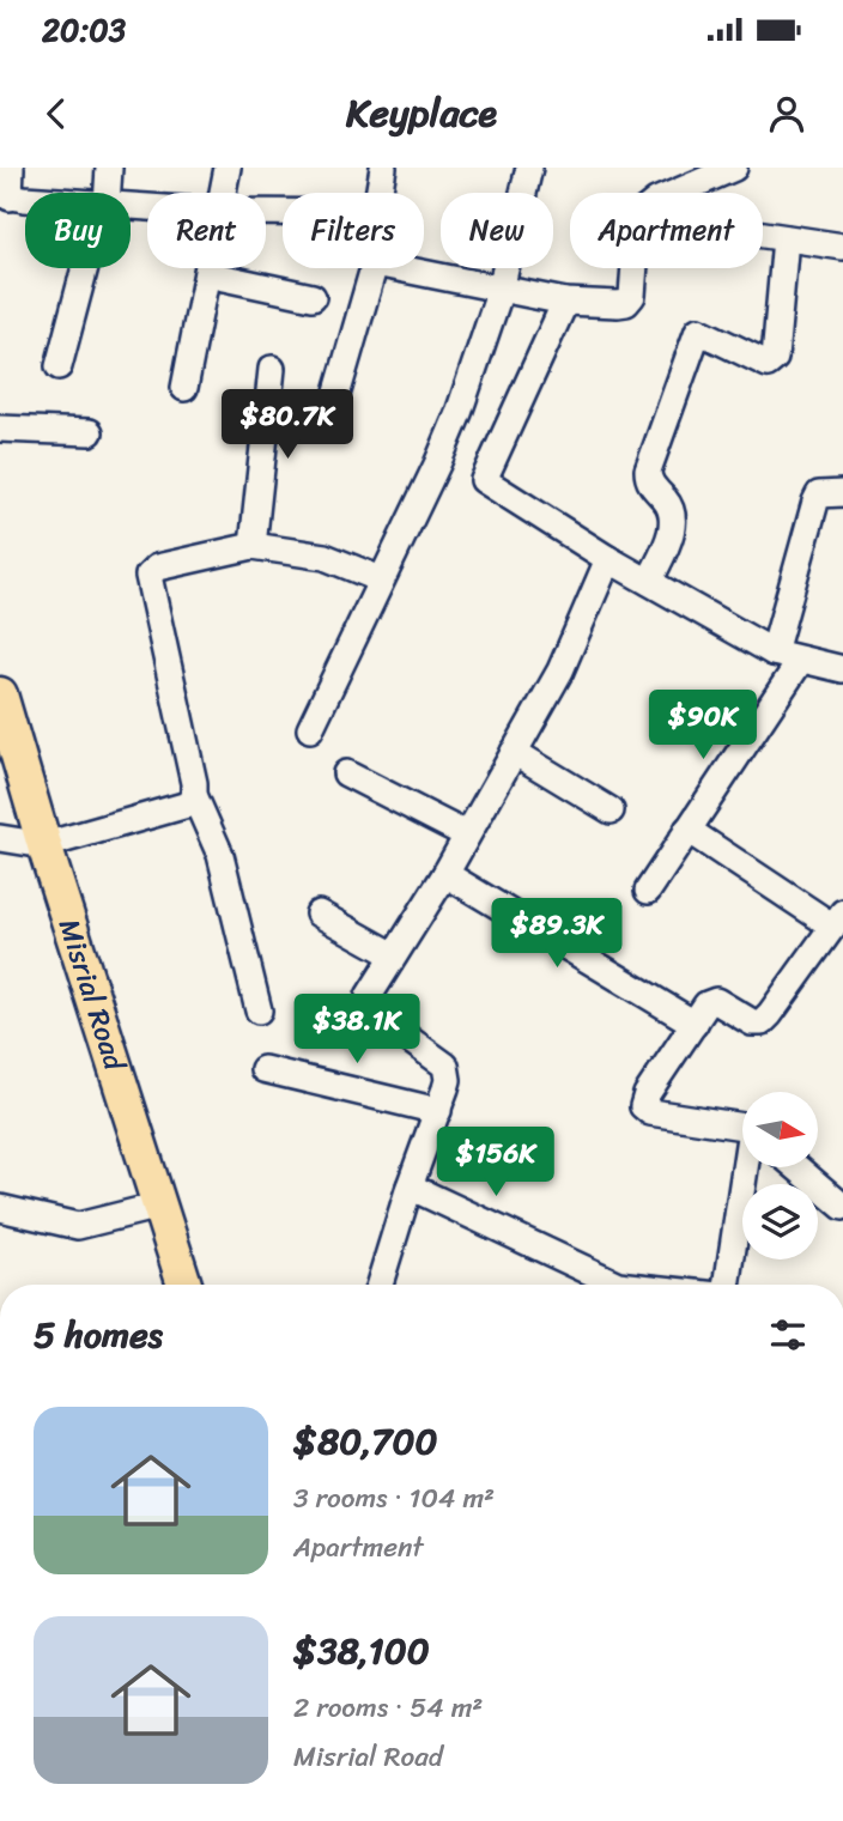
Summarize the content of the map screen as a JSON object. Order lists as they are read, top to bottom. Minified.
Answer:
{"streets":{"main road":["Misrial Road"]},"north":"right","page":{"status":"20:03","header":"Keyplace","chip":["Buy","Rent","Filters","New","Apartment"],"price":["$80.7K","$90K","$89.3K","$38.1K","$156K"],"heading":"5 homes","list":[{"name":"$80,700","note":"3 rooms · 104 m² · Apartment"},{"name":"$38,100","note":"2 rooms · 54 m² · Misrial Road"}]}}
